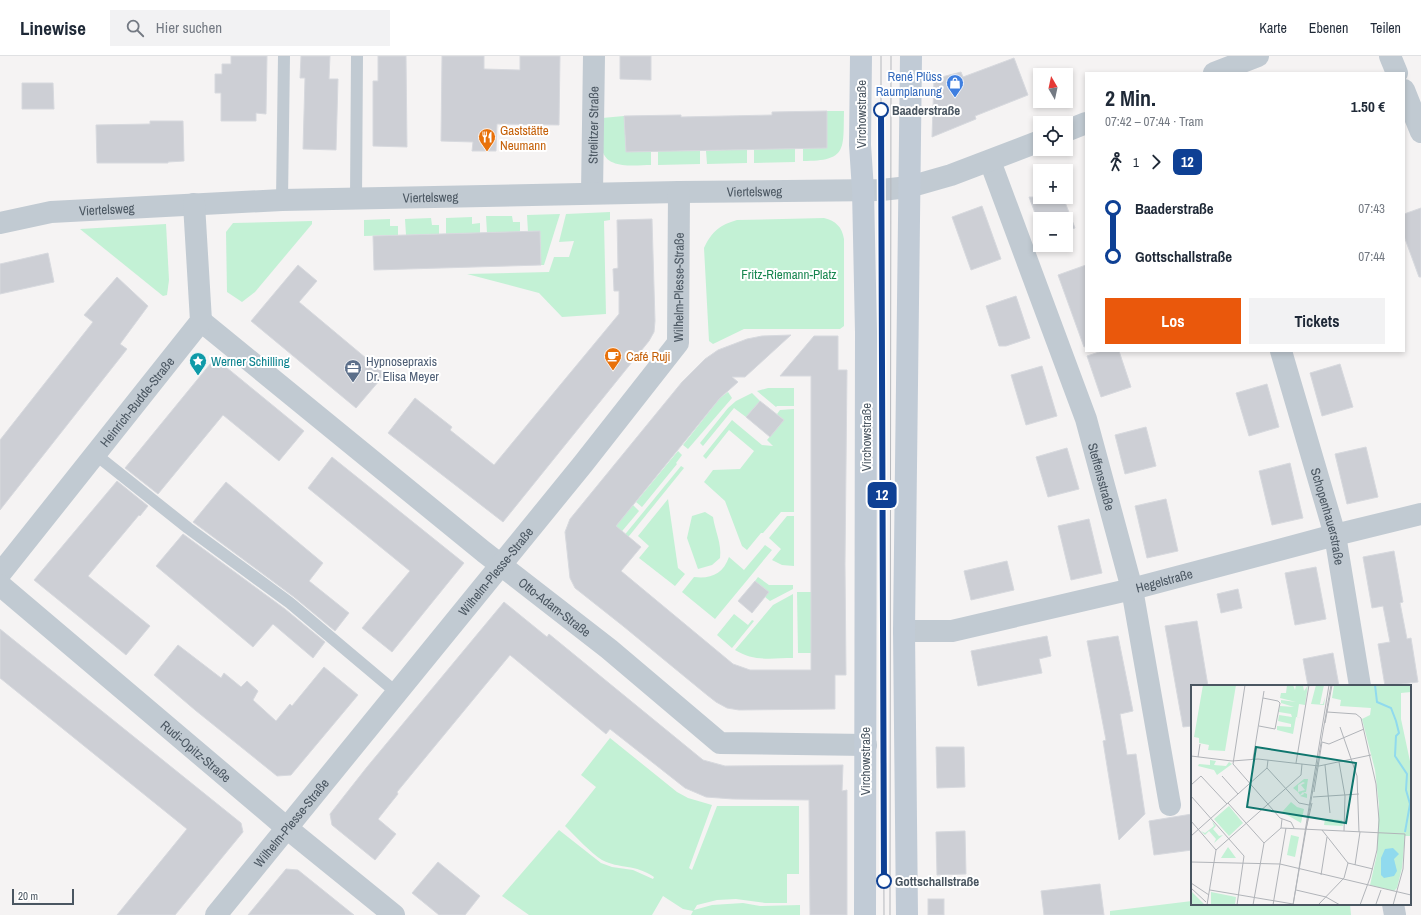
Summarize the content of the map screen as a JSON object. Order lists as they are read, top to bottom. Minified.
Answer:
{"streets":{"main road":["Virchowstraße"],"street":["Strelitzer Straße","Viertelsweg","Wilhelm-Plesse-Straße","Heinrich-Budde-Straße","Steffensstraße","Schopenhauerstraße","Hegelstraße","Otto-Adam-Straße","Rudi-Opitz-Straße"]},"crossings":[["Virchowstraße","Viertelsweg"],["Virchowstraße","Otto-Adam-Straße"],["Strelitzer Straße","Viertelsweg"],["Viertelsweg","Wilhelm-Plesse-Straße"],["Wilhelm-Plesse-Straße","Otto-Adam-Straße"],["Wilhelm-Plesse-Straße","Rudi-Opitz-Straße"],["Heinrich-Budde-Straße","Otto-Adam-Straße"],["Steffensstraße","Hegelstraße"],["Schopenhauerstraße","Hegelstraße"]],"parks":["Fritz-Riemann-Platz"],"places":{"shop":["René Plüss Raumplanung"],"other":["Baaderstraße","Gottschallstraße"],"restaurant":["Gaststätte Neumann"],"cafe":["Café Ruji"],"place":["Werner Schilling"],"office":["Hypnosepraxis Dr. Elisa Meyer"]},"lines":["tram line 12"],"scale_bar":"20 m","north":"top","page":{"header":"Linewise","search":"Hier suchen","nav":["Karte","Ebenen","Teilen"],"on_map":"12","map_buttons":["+","−"],"heading":["2 Min.","07:42 – 07:44 · Tram","1.50 €"],"legs":["1","12"],"list":[{"name":"Baaderstraße","value":"07:43"},{"name":"Gottschallstraße","value":"07:44"}],"buttons":["Los","Tickets"],"scale":"20 m"}}
